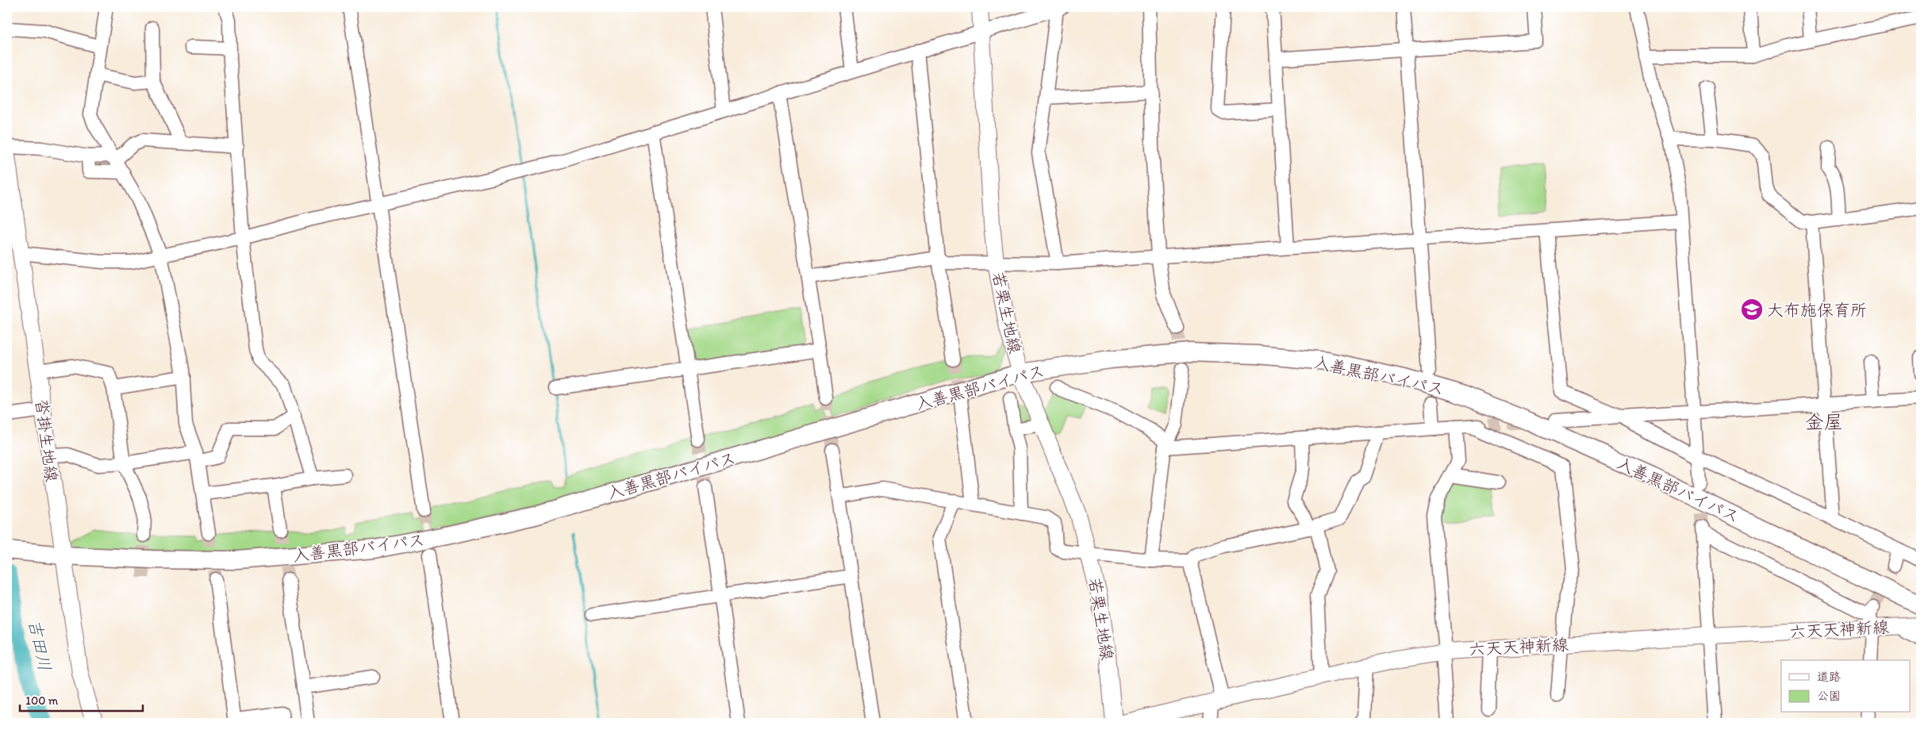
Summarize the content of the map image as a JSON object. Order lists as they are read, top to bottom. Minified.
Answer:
{"streets":{"highway":["入善黒部バイパス"],"main road":["若栗生地線","沓掛生地線","六天天神新線"]},"crossings":[["若栗生地線","入善黒部バイパス"],["入善黒部バイパス","沓掛生地線"]],"districts":["金屋"],"water":["吉田川"],"places":{"school or university":["大布施保育所"]},"legend":["道路","公園"],"scale_bar":"100 m"}
